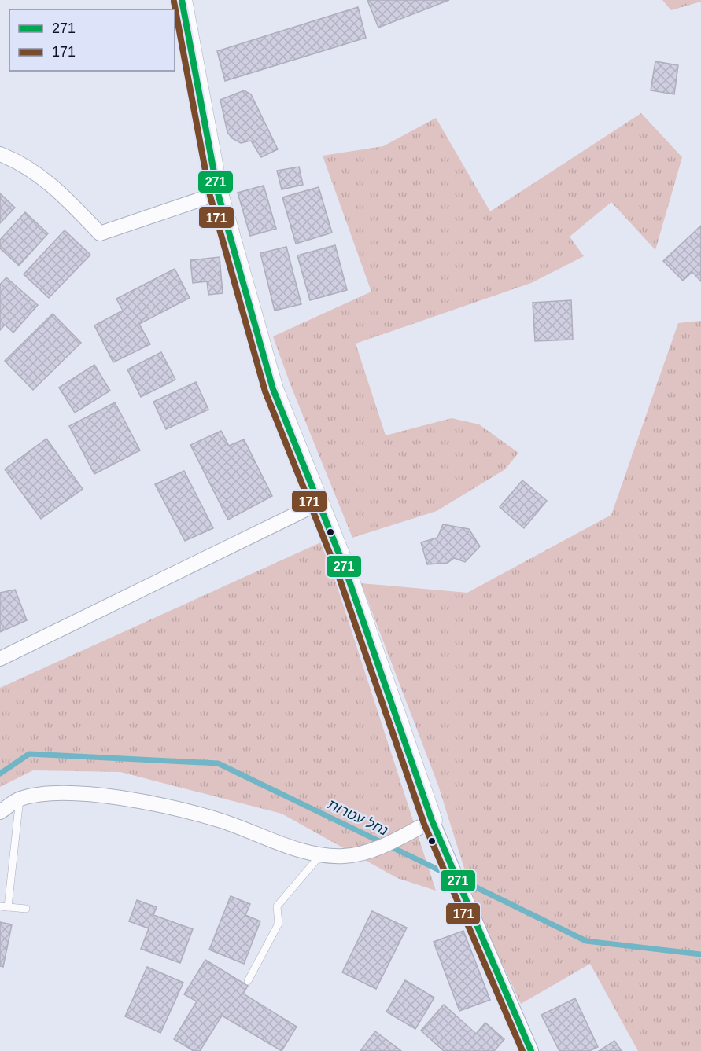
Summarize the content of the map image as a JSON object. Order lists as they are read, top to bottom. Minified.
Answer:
{"water":["נחל עטרות"],"lines":["transit line 271","transit line 171"],"legend":["271","171"]}
